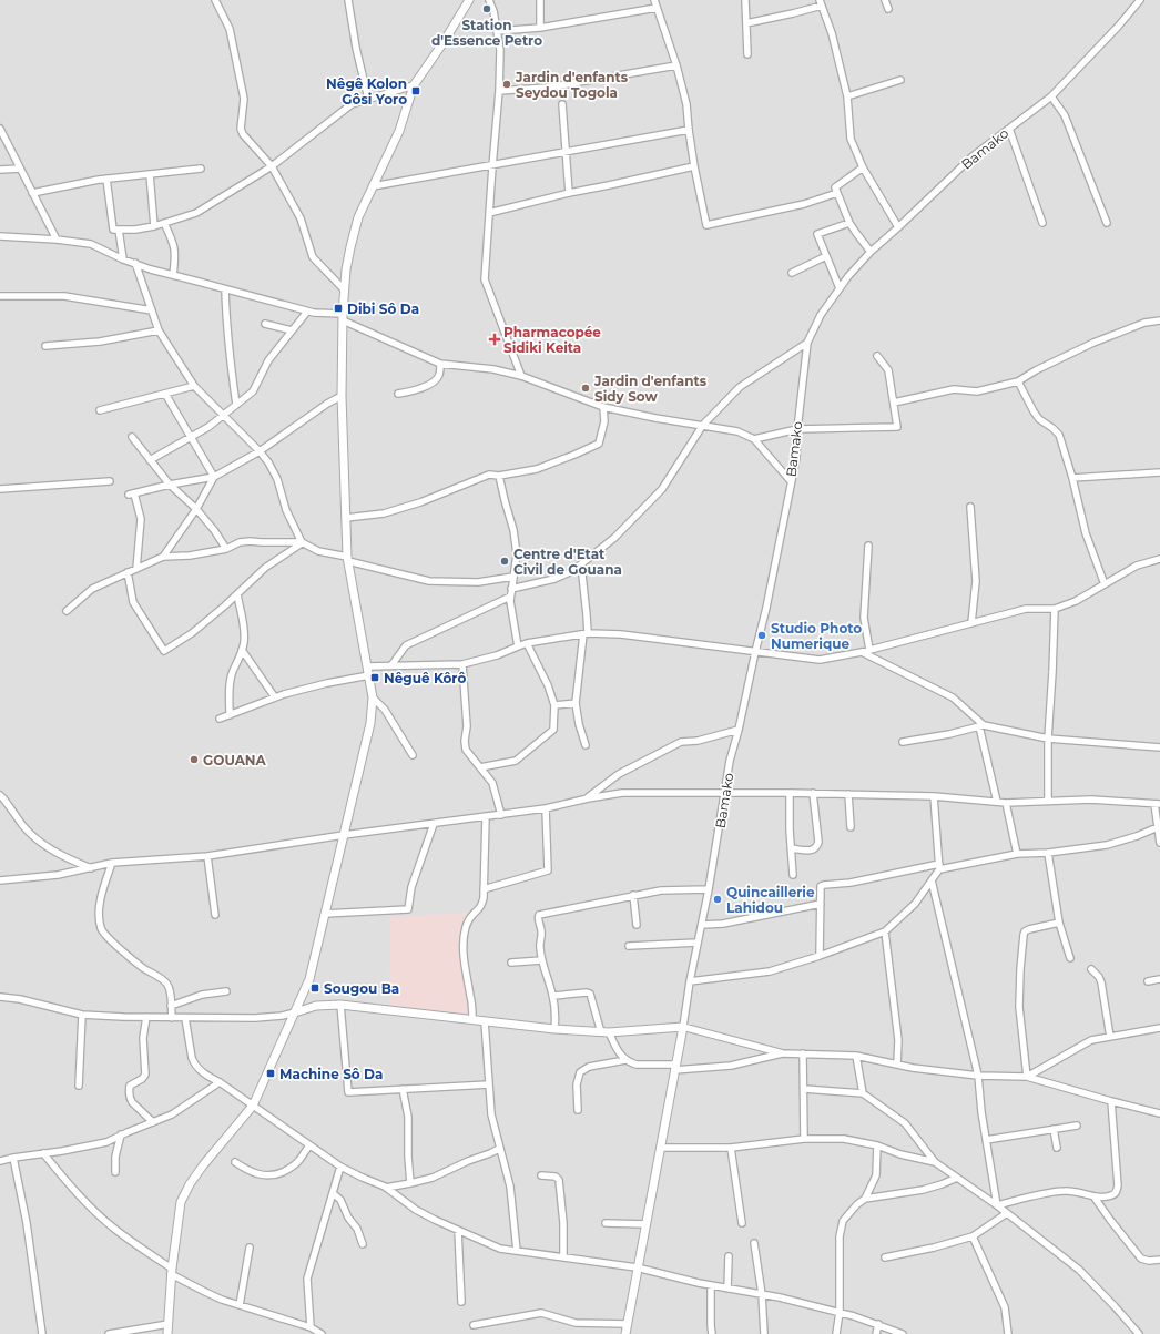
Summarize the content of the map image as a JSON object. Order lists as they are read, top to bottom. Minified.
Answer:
{"streets":{"street":["Bamako"]},"places":{"other":["Station d'Essence Petro","Jardin d'enfants Seydou Togola","Jardin d'enfants Sidy Sow","Centre d'Etat Civil de Gouana","Studio Photo Numerique","GOUANA","Quincaillerie Lahidou"],"transit":["Nêgê Kolon Gôsi Yoro","Dibi Sô Da","Nêguê Kôrô","Sougou Ba","Machine Sô Da"],"health":["Pharmacopée Sidiki Keita"]}}
